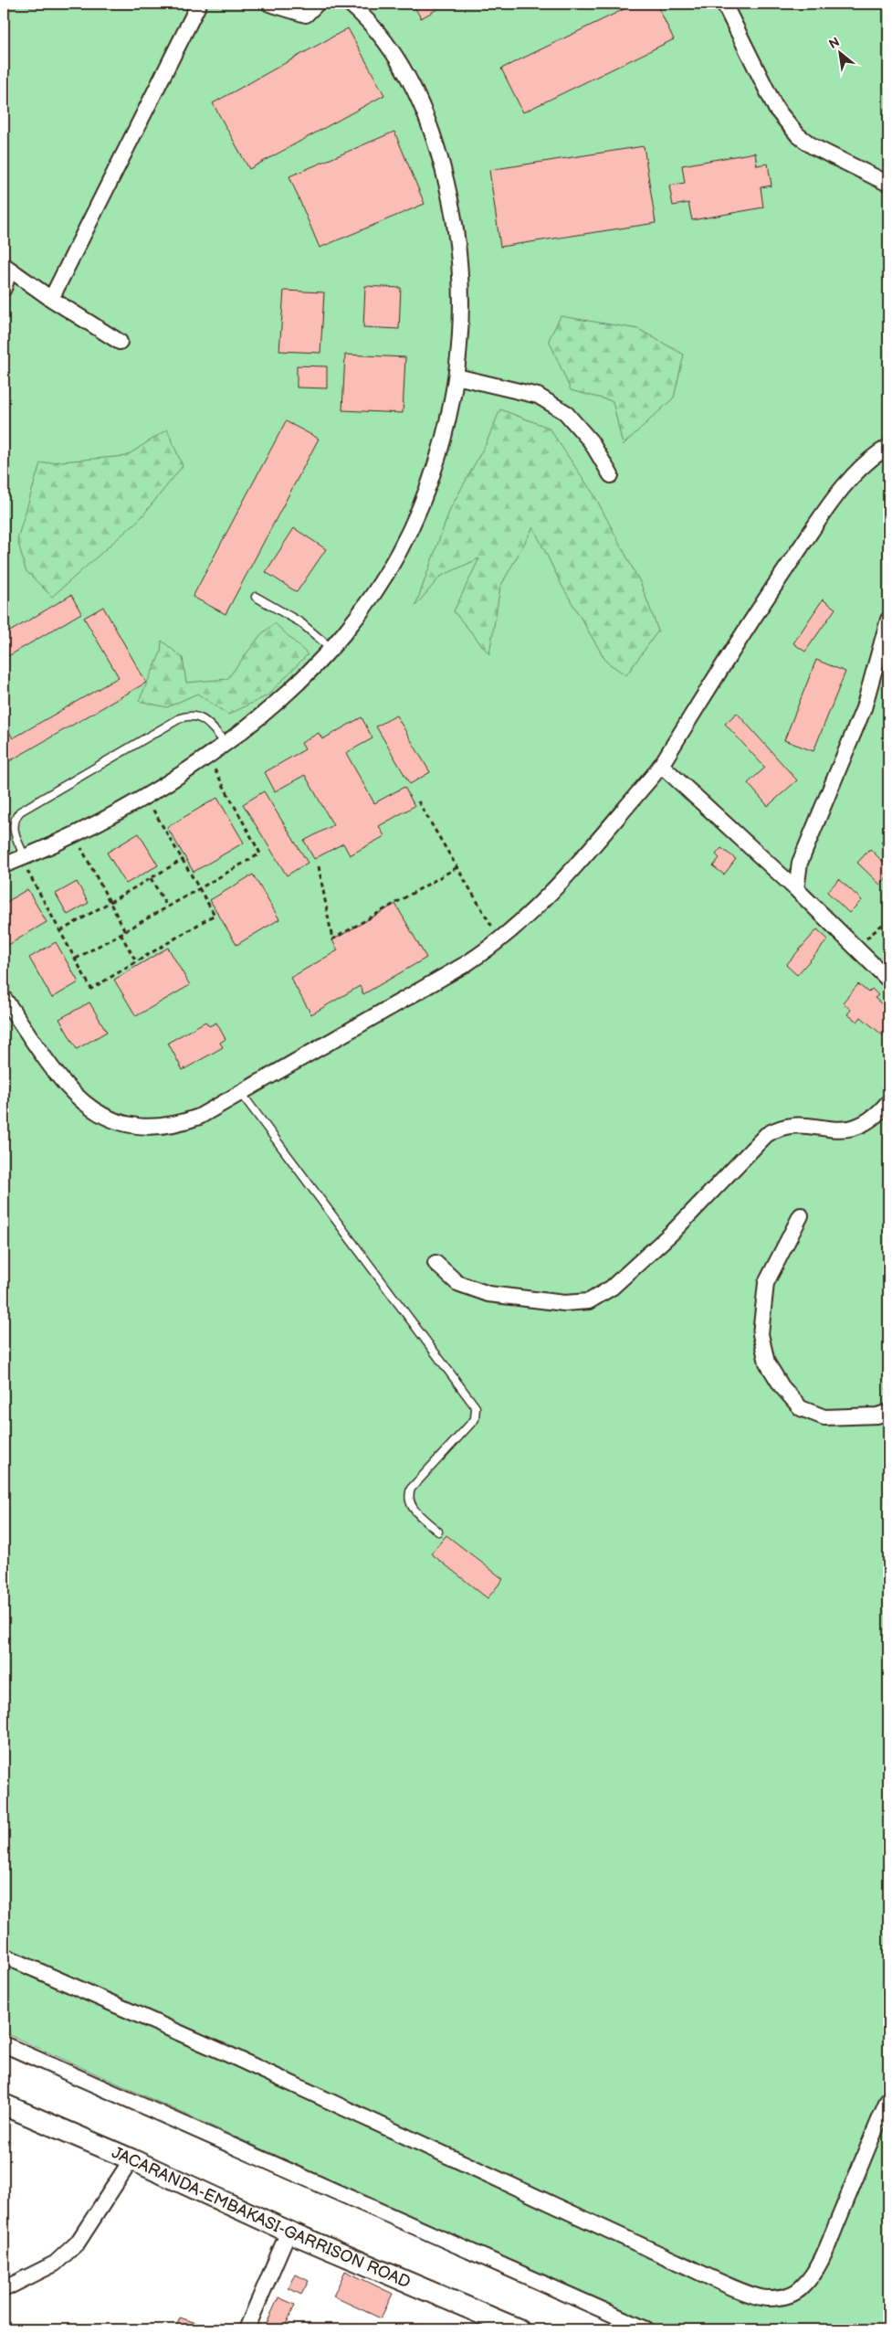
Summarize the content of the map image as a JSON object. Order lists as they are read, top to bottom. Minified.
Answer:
{"streets":{"street":["JACARANDA-EMBAKASI-GARRISON ROAD"]},"north":"top left"}
